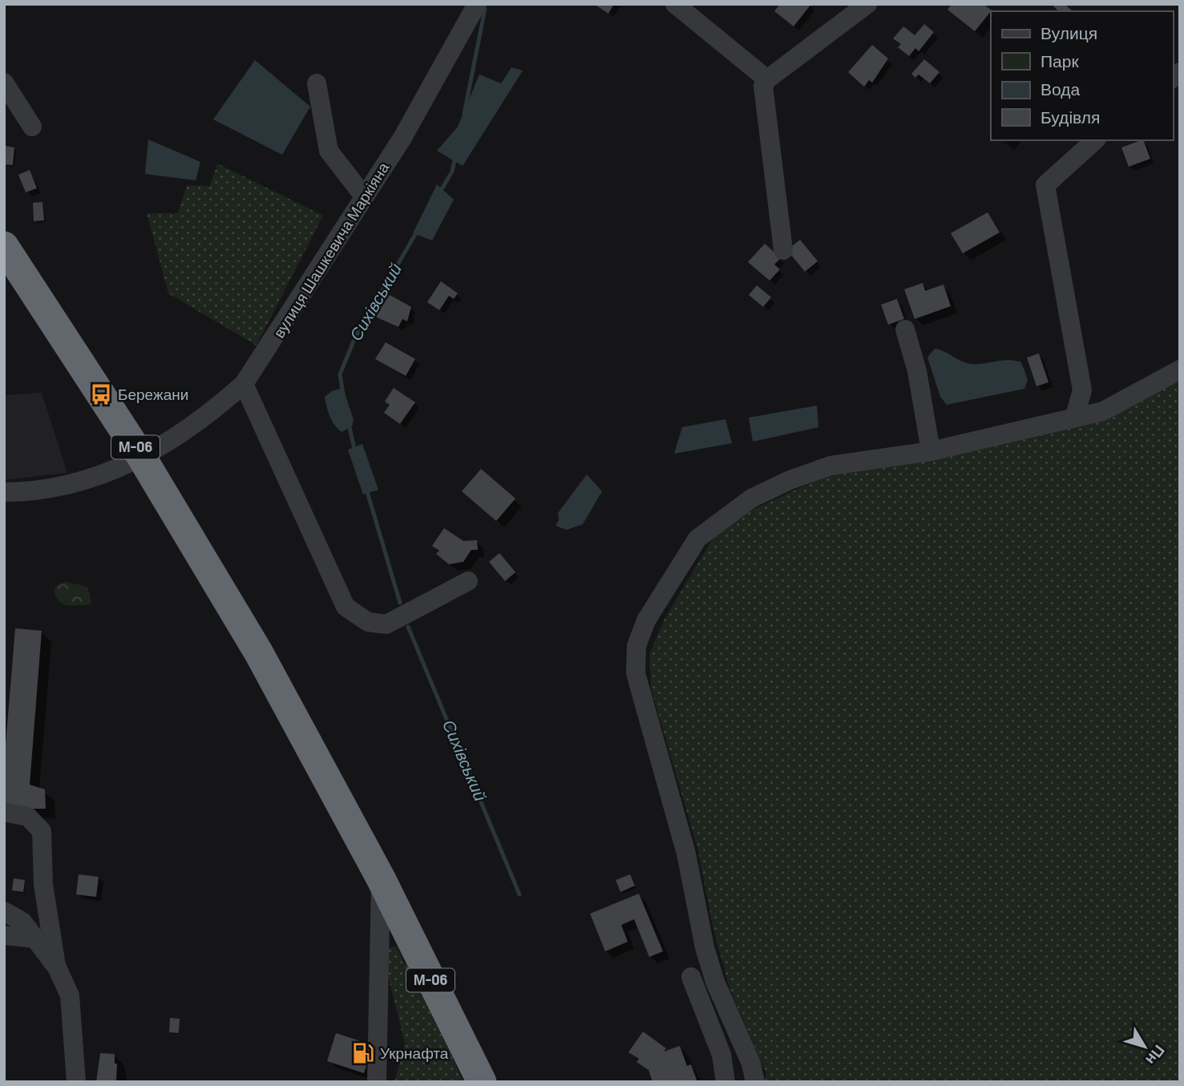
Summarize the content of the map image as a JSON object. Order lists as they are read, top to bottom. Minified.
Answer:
{"streets":{"highway":["М-06"],"street":["вулиця Шашкевича Маркіяна"]},"crossings":[["вулиця Шашкевича Маркіяна","М-06"]],"water":["Сихівський"],"places":{"bus stop":["Бережани"],"fuel station":["Укрнафта"]},"legend":["Вулиця","Парк","Вода","Будівля"],"north":"bottom right"}
